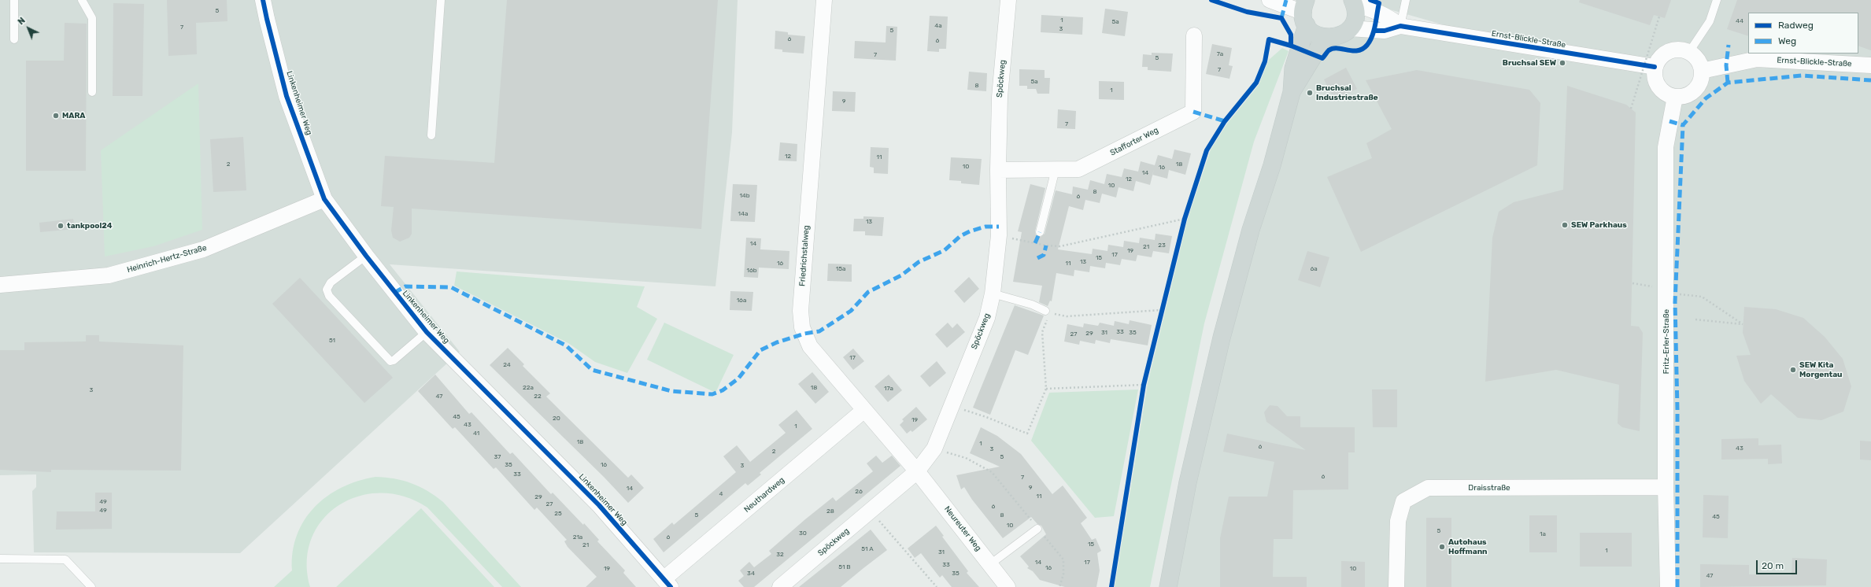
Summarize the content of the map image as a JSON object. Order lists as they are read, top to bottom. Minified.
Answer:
{"streets":{"street":["Ernst-Blickle-Straße","Spöckweg","Linkenheimer Weg","Stafforter Weg","Friedrichstalweg","Heinrich-Hertz-Straße","Fritz-Erler-Straße","Draisstraße","Neuthardweg","Neureuter Weg"]},"crossings":[["Ernst-Blickle-Straße","Fritz-Erler-Straße"],["Spöckweg","Stafforter Weg"],["Spöckweg","Friedrichstalweg"],["Spöckweg","Neureuter Weg"],["Linkenheimer Weg","Heinrich-Hertz-Straße"],["Linkenheimer Weg","Neuthardweg"],["Friedrichstalweg","Neuthardweg"],["Friedrichstalweg","Neureuter Weg"],["Fritz-Erler-Straße","Draisstraße"]],"places":["Bruchsal SEW","Bruchsal Industriestraße","MARA","SEW Parkhaus","tankpool24","SEW Kita Morgentau","Autohaus Hoffmann"],"house_numbers":["5","1","44","5a","4a","7","3","5","6","6","7a","7","5","7","5a","8","1","9","7","12","11","2","18","10","16","14","12","10","8","14b","6","14a","13","14","23","21","19","17","15","13","16","11","15a","6a","16b","16a","33","31","35","29","27","51","17","24","22a","18","17a","3","47","22","45","20","19","43","1","41","18","1","6","43","3","2","37","5","35","16","3","33","6","7","9","14","26","4","11","29","49","27","6","49","28","25","5","8","45","10","5","30","1a","21a","6","15","21","51 A","1","31","32","14","17","33","51 B","16","19","10","34","35","47"],"legend":["Radweg","Weg"],"scale_bar":"20 m","north":"top left"}
